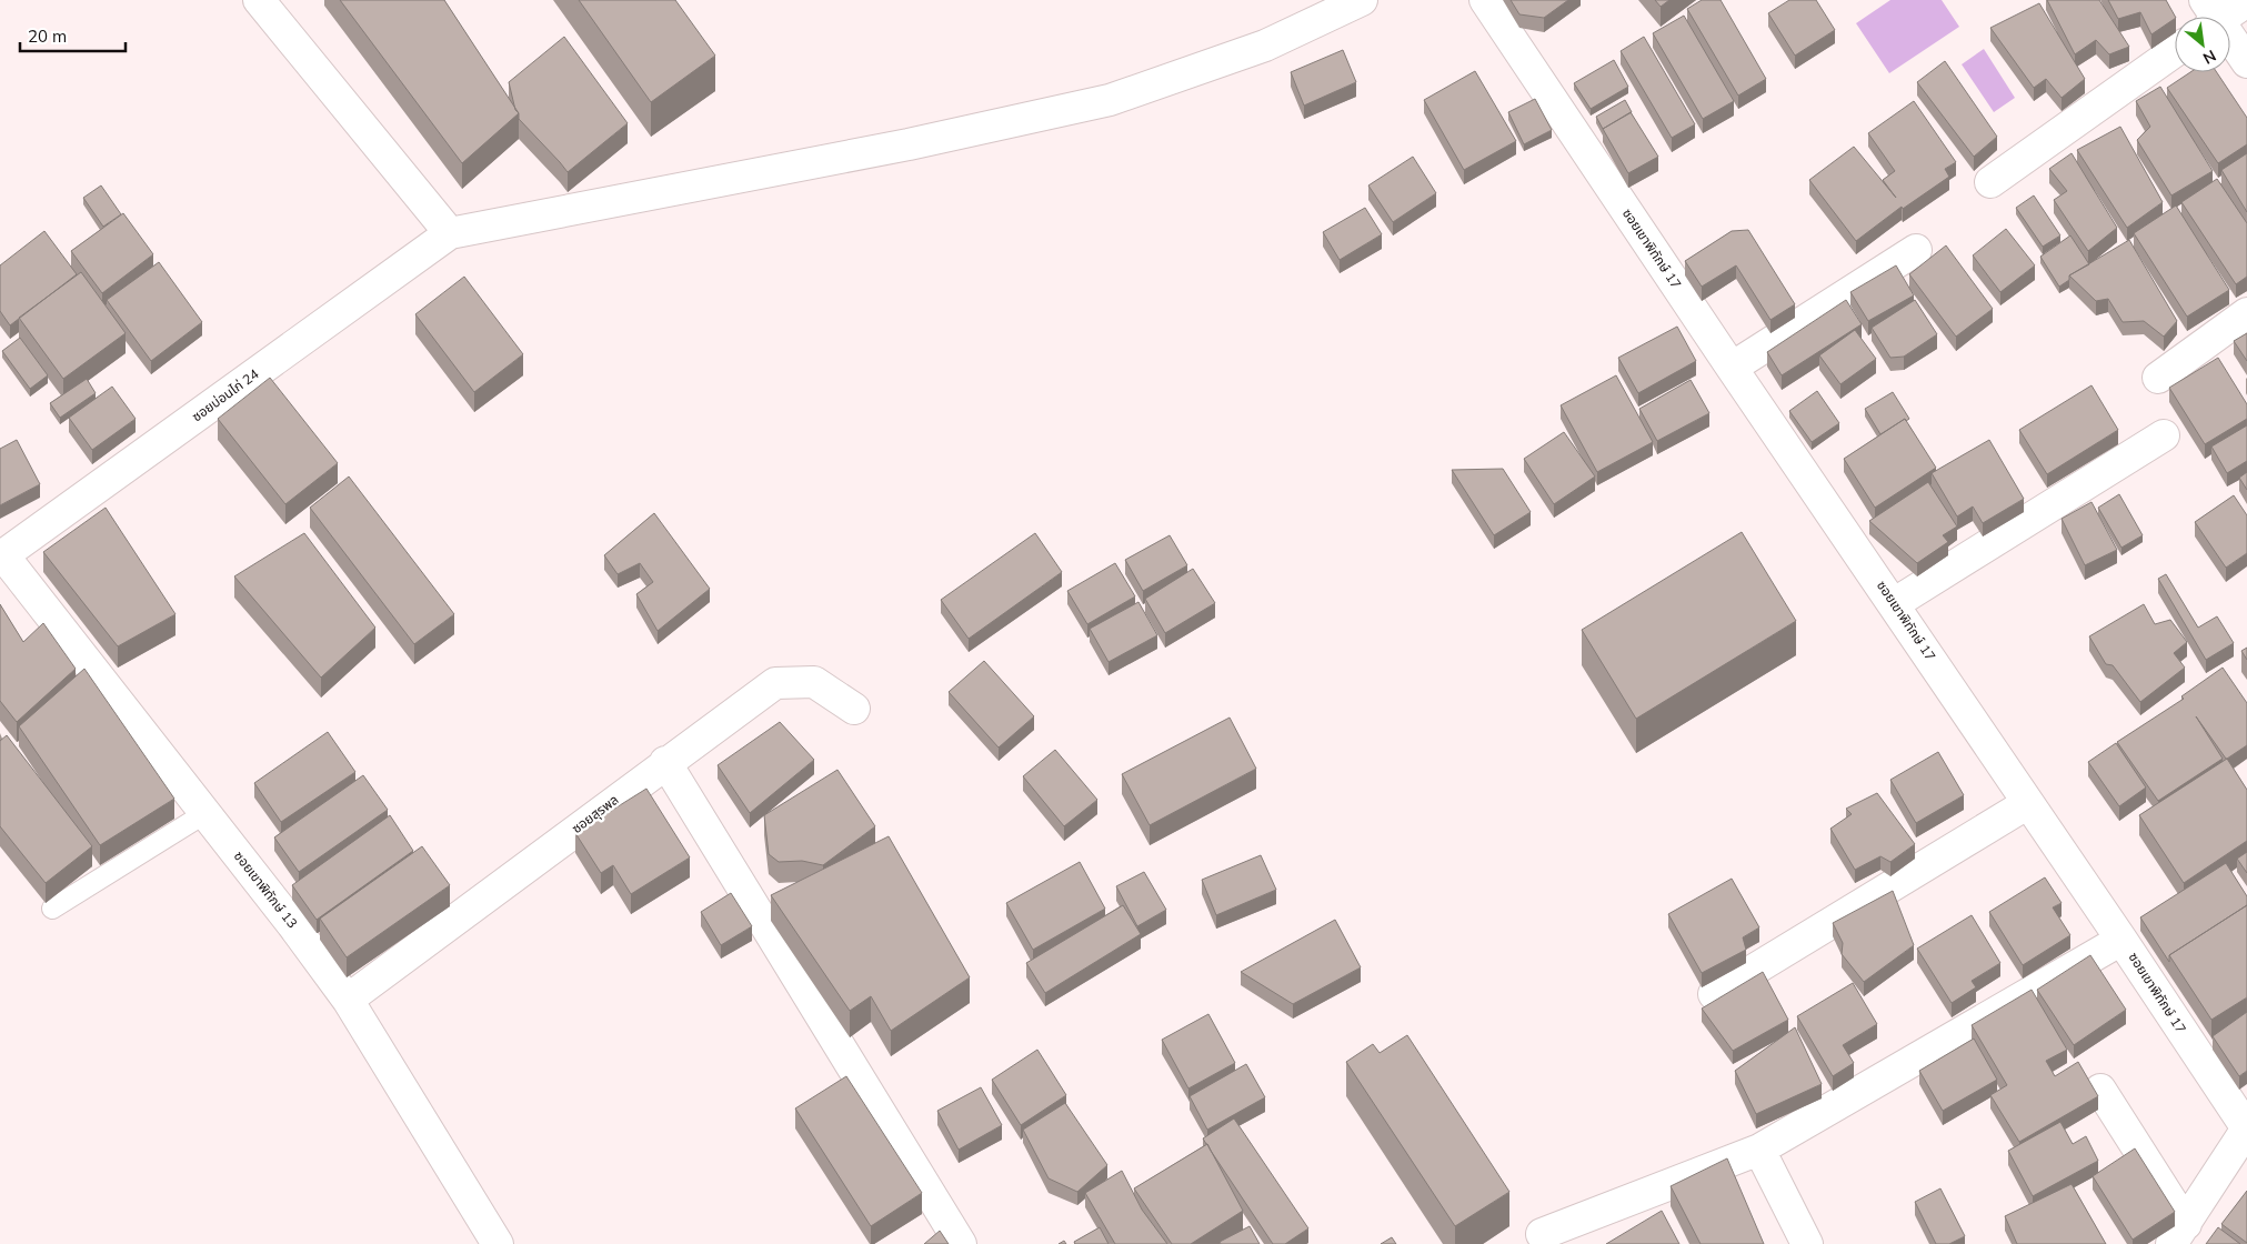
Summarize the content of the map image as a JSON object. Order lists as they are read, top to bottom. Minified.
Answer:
{"streets":{"street":["ซอยเขาพิทักษ์ 17","ซอยบ่อนไก่ 24","ซอยสุรพล","ซอยเขาพิทักษ์ 13"]},"crossings":[["ซอยบ่อนไก่ 24","ซอยเขาพิทักษ์ 13"],["ซอยสุรพล","ซอยเขาพิทักษ์ 13"]],"scale_bar":"20 m","north":"bottom right"}
